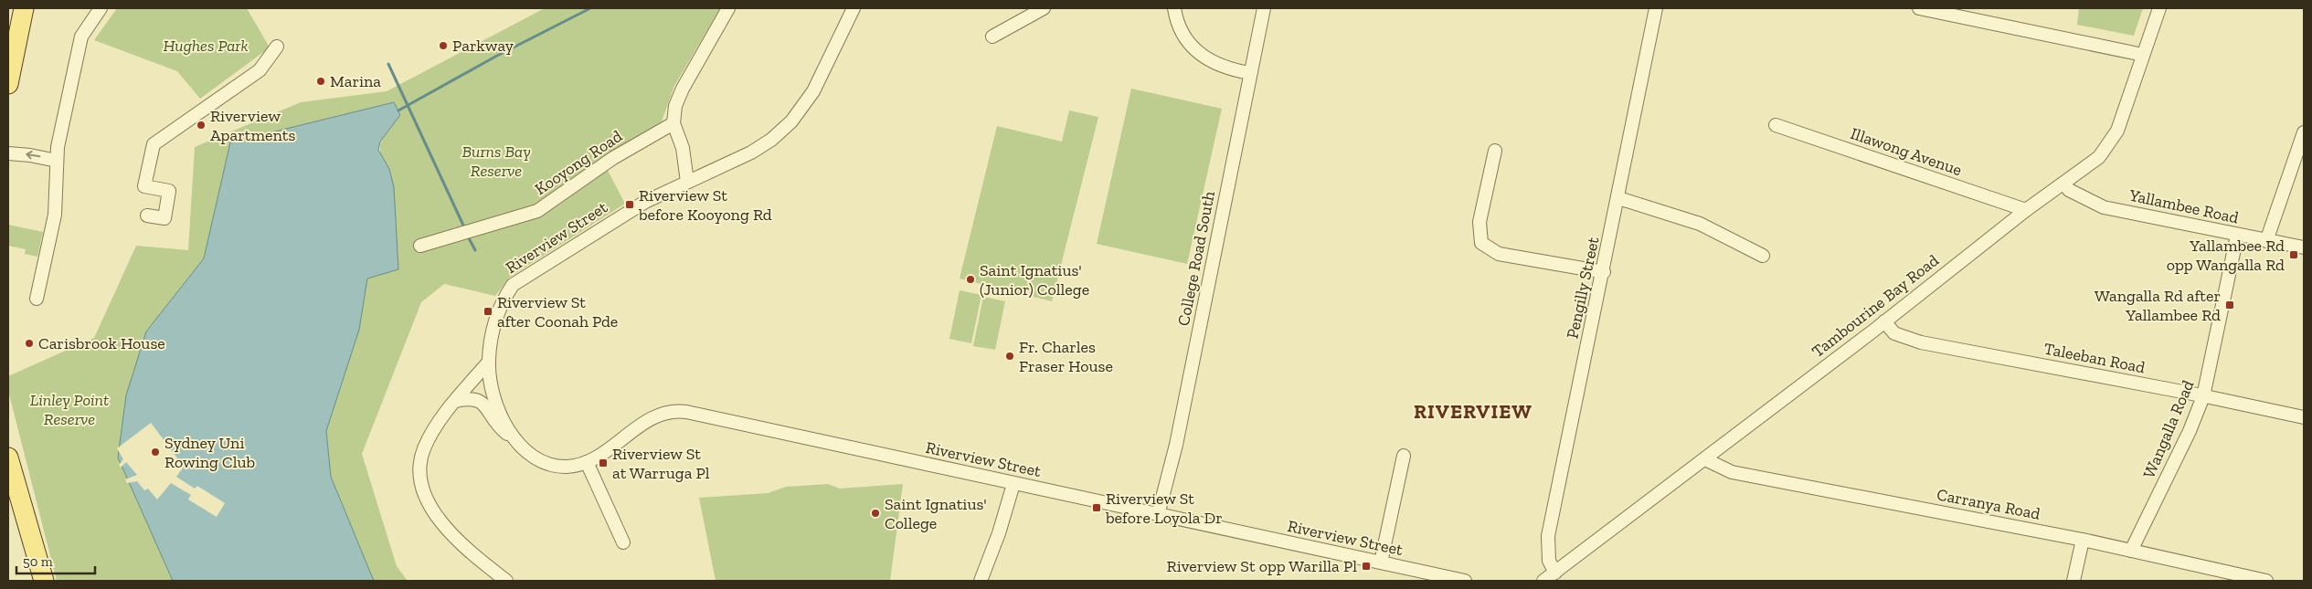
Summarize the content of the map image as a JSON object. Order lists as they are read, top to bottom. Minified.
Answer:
{"streets":{"street":["Illawong Avenue","Kooyong Road","Yallambee Road","Riverview Street","College Road South","Pengilly Street","Tambourine Bay Road","Taleeban Road","Wangalla Road","Carranya Road"]},"crossings":[["Illawong Avenue","Tambourine Bay Road"],["Yallambee Road","Tambourine Bay Road"],["Yallambee Road","Wangalla Road"],["Riverview Street","College Road South"],["Pengilly Street","Tambourine Bay Road"],["Tambourine Bay Road","Taleeban Road"],["Tambourine Bay Road","Carranya Road"],["Taleeban Road","Wangalla Road"],["Wangalla Road","Carranya Road"]],"districts":["RIVERVIEW"],"parks":["Hughes Park","Burns Bay Reserve","Linley Point Reserve"],"places":{"other":["Parkway","Marina","Riverview Apartments","Saint Ignatius' (Junior) College","Carisbrook House","Fr. Charles Fraser House","Sydney Uni Rowing Club","Saint Ignatius' College"],"transit":["Riverview St before Kooyong Rd","Yallambee Rd opp Wangalla Rd","Wangalla Rd after Yallambee Rd","Riverview St after Coonah Pde","Riverview St at Warruga Pl","Riverview St before Loyola Dr","Riverview St opp Warilla Pl"]},"scale_bar":"50 m"}
